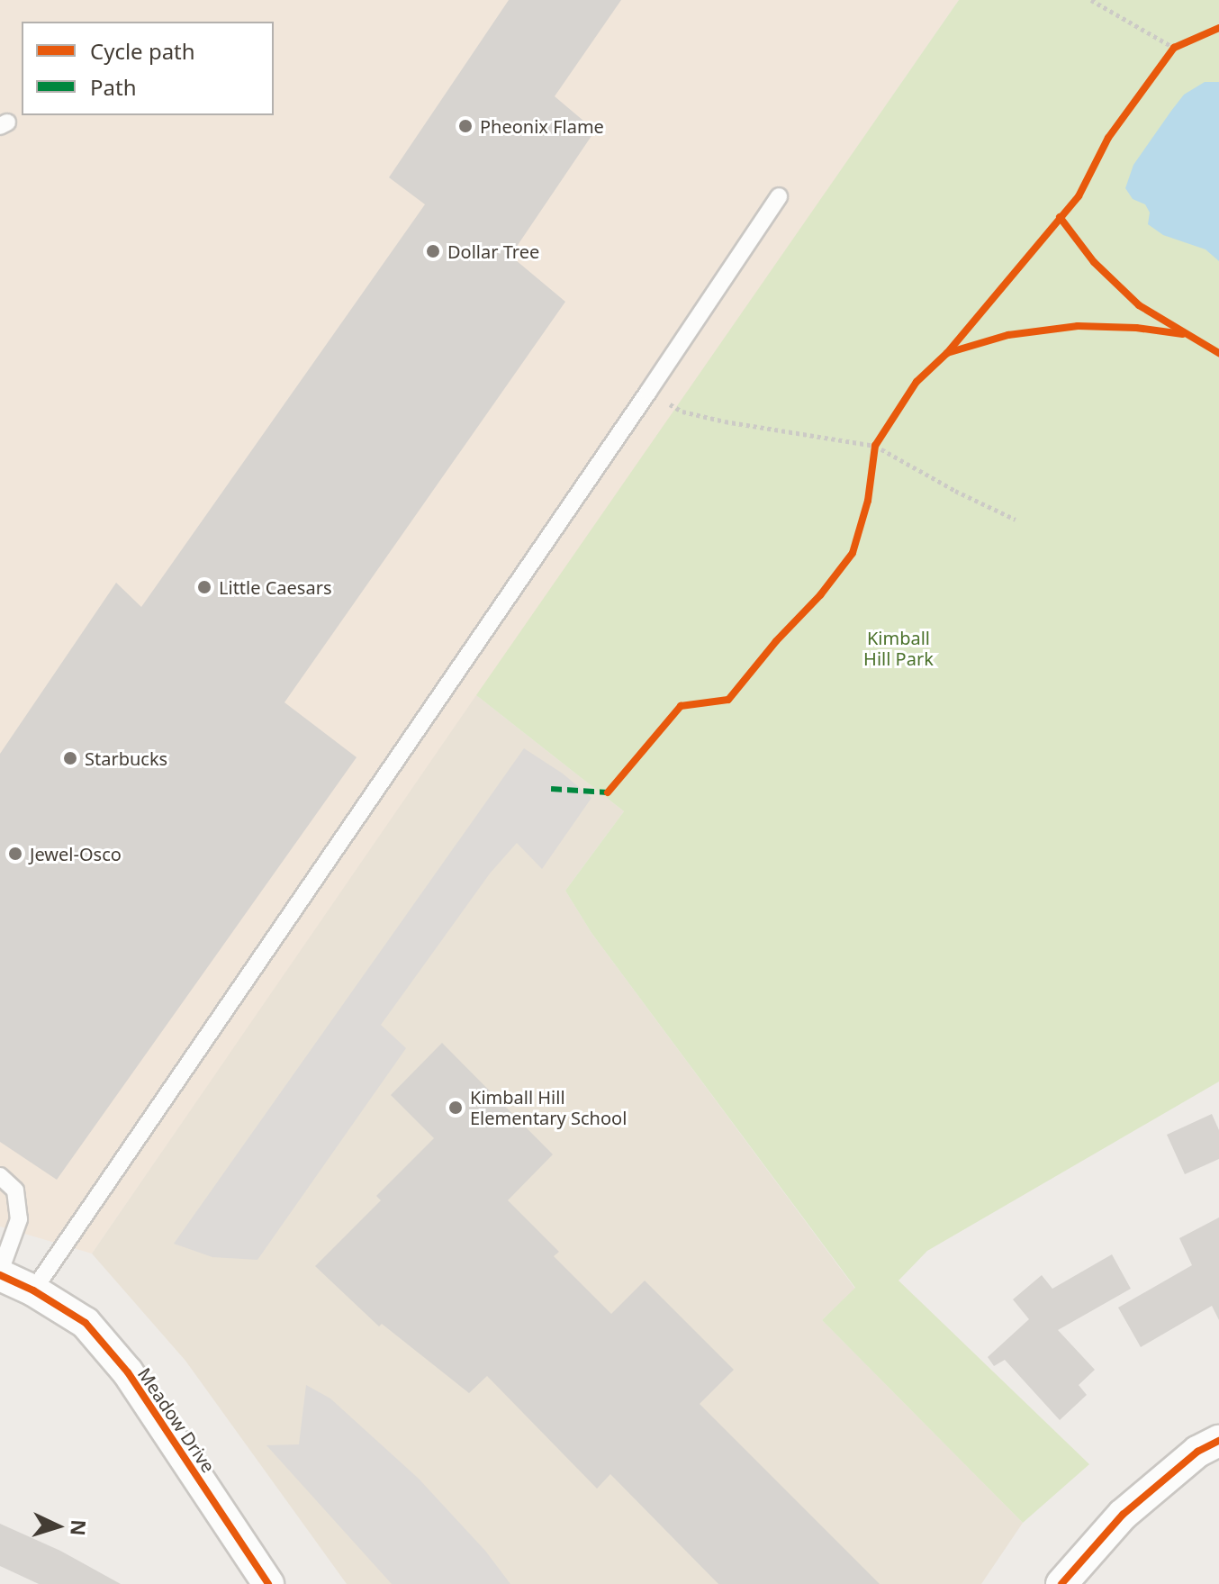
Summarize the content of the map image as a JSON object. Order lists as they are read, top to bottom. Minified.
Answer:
{"streets":{"street":["Meadow Drive"]},"parks":["Kimball Hill Park"],"places":["Pheonix Flame","Dollar Tree","Little Caesars","Starbucks","Jewel-Osco","Kimball Hill Elementary School"],"legend":["Cycle path","Path"],"north":"right"}
